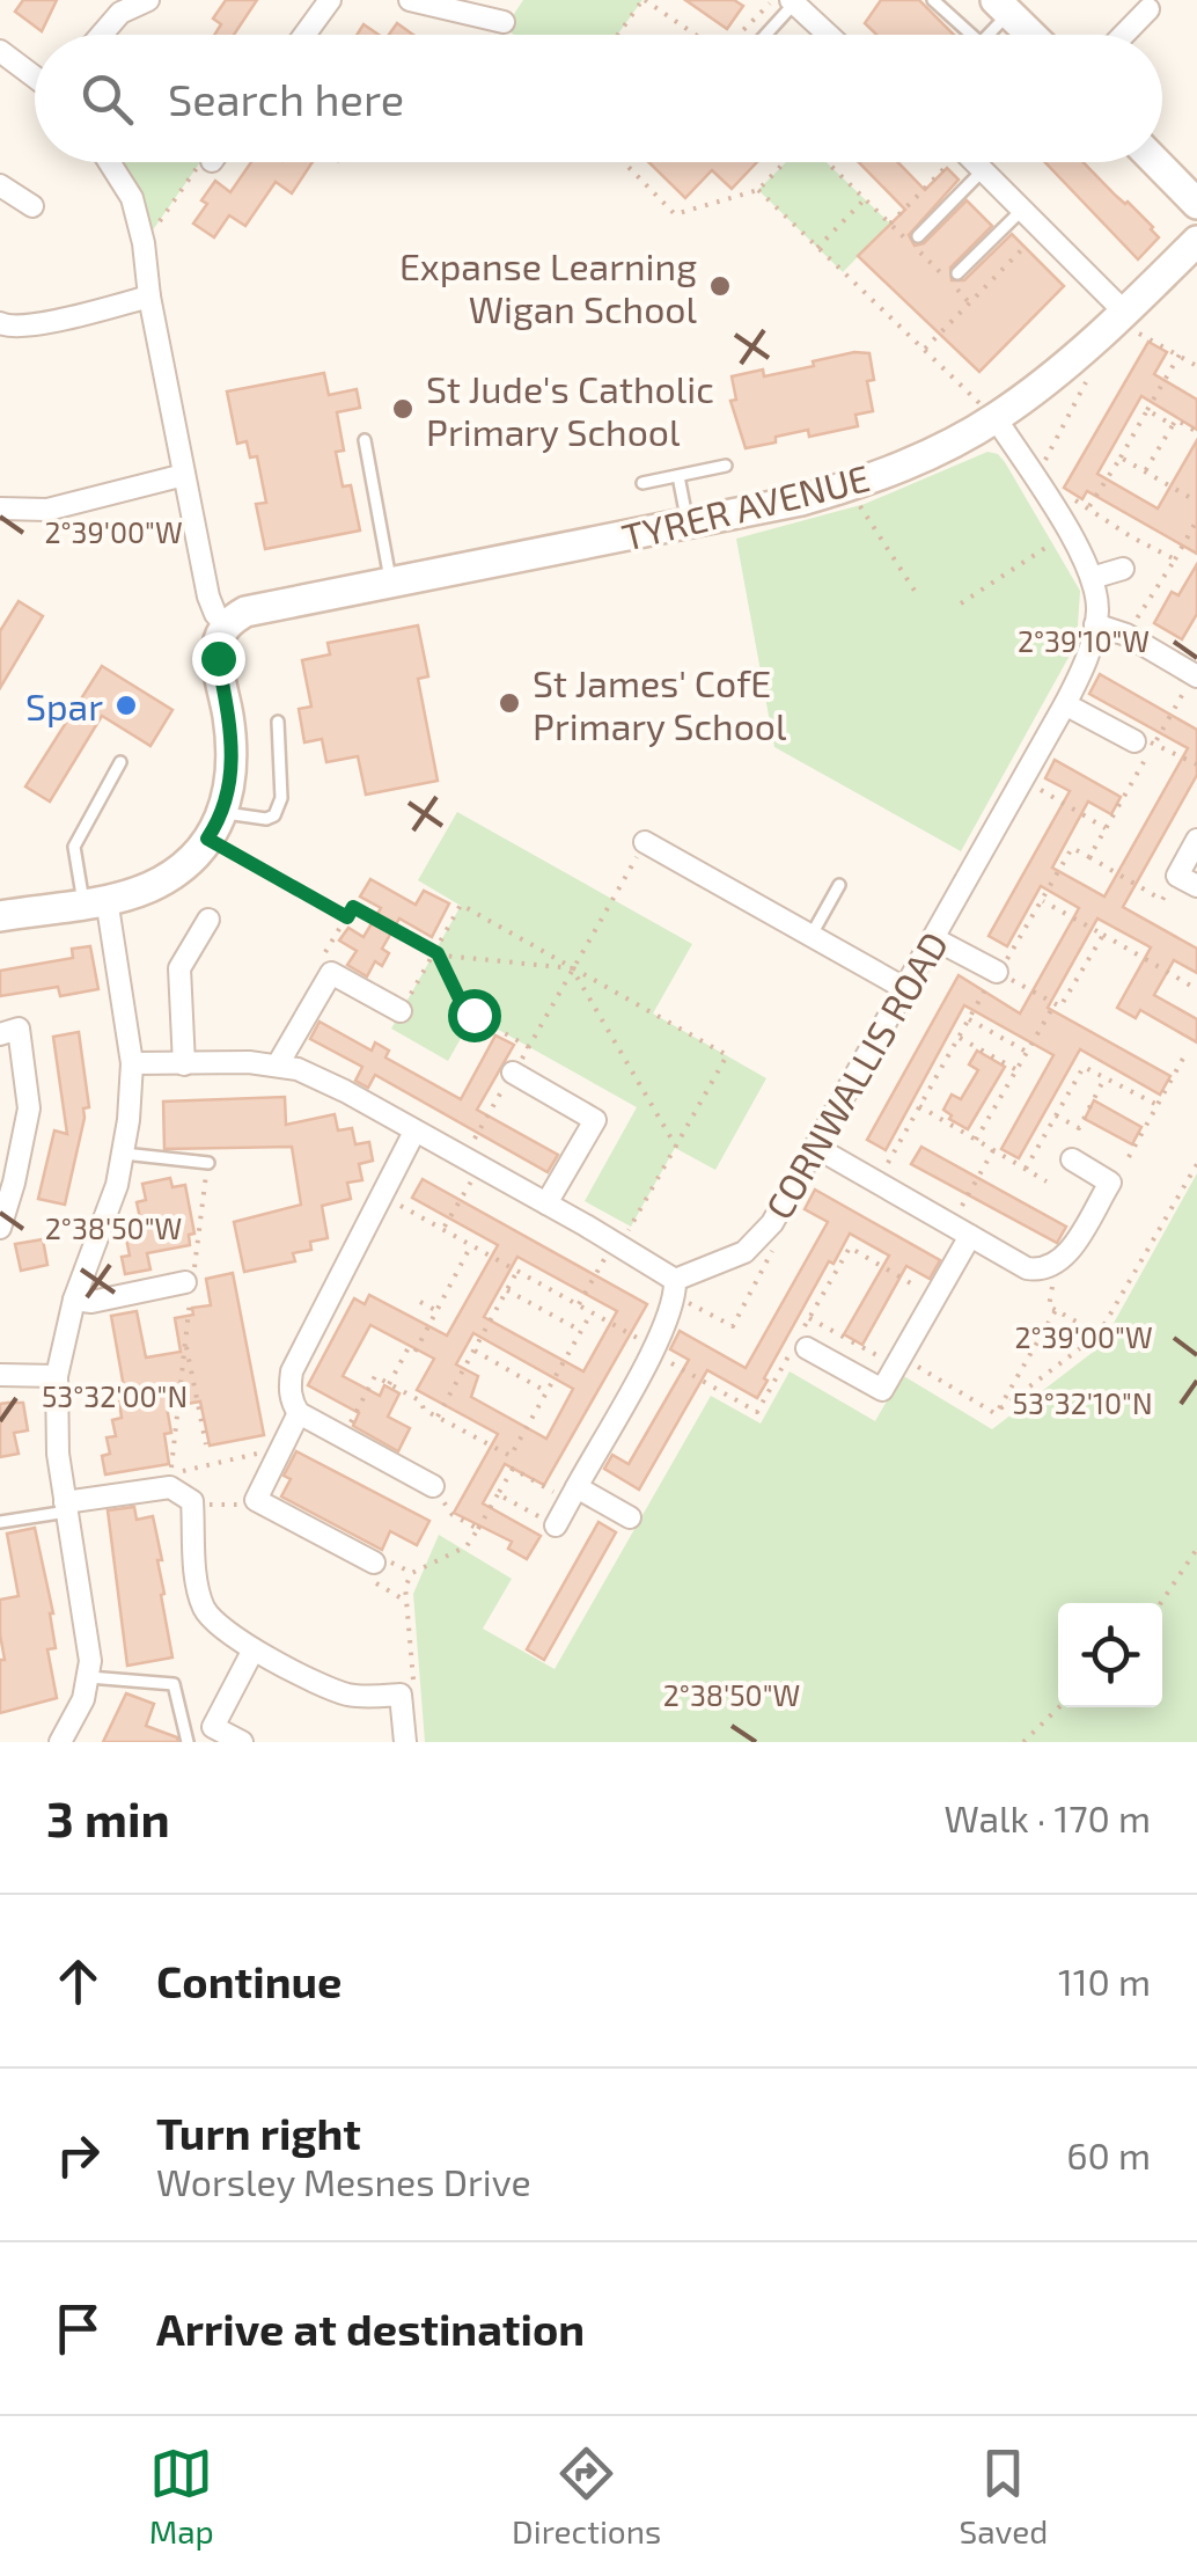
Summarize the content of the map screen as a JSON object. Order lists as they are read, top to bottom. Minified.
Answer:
{"streets":{"street":["TYRER AVENUE","CORNWALLIS ROAD"]},"crossings":[["TYRER AVENUE","CORNWALLIS ROAD"]],"places":["Expanse Learning Wigan School","St Jude's Catholic Primary School","St James' CofE Primary School","Spar"],"page":{"search":"Search here","heading":["3 min","Walk · 170 m"],"list":[["Continue","110 m"],["Turn right","Worsley Mesnes Drive","60 m"],"Arrive at destination"],"nav":["Map","Directions","Saved"]},"coordinates":["2°39'00\"W","2°39'10\"W","2°38'50\"W","53°32'00\"N","53°32'10\"N"]}
